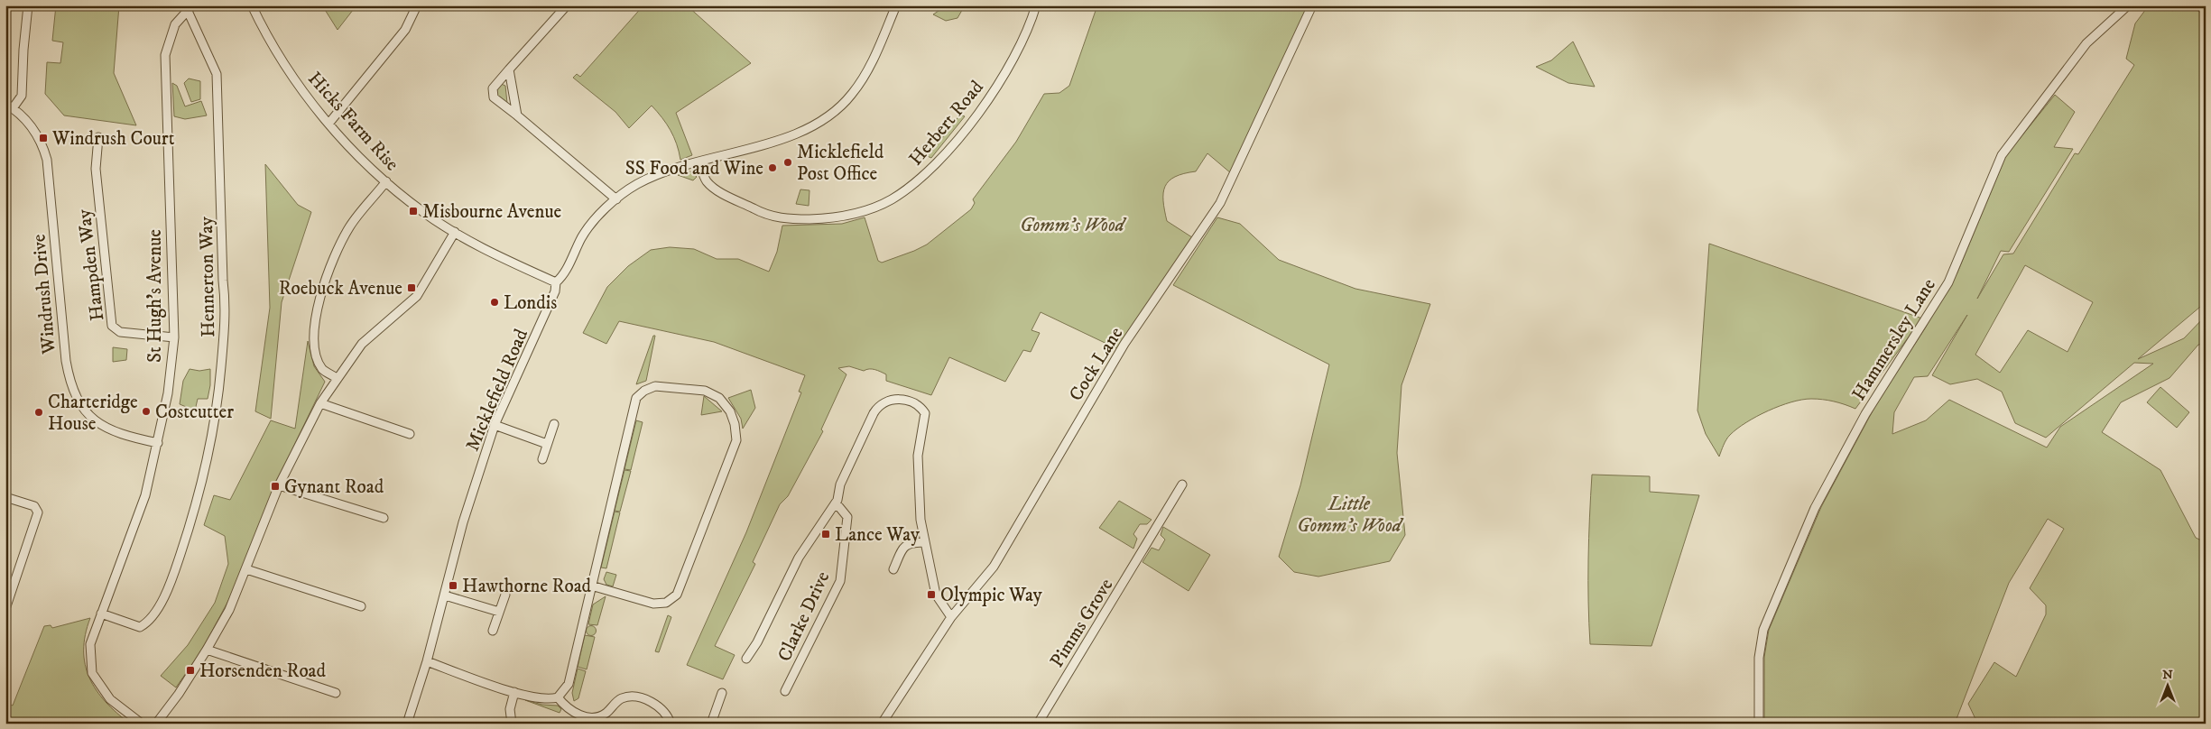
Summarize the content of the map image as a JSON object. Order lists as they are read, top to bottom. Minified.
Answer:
{"streets":{"street":["Hicks Farm Rise","Herbert Road","Hampden Way","Hennerton Way","Windrush Drive","St Hugh's Avenue","Hammersley Lane","Cock Lane","Micklefield Road","Clarke Drive","Pimms Grove"]},"crossings":[["Hicks Farm Rise","Micklefield Road"],["Herbert Road","Micklefield Road"],["Hampden Way","St Hugh's Avenue"],["Hennerton Way","St Hugh's Avenue"],["Windrush Drive","St Hugh's Avenue"]],"parks":["Gomm's Wood","Little Gomm's Wood"],"places":{"transit":["Windrush Court","Misbourne Avenue","Roebuck Avenue","Gynant Road","Lance Way","Hawthorne Road","Olympic Way","Horsenden Road"],"other":["Micklefield Post Office","SS Food and Wine","Londis","Costcutter","Charteridge House"]},"north":"top"}
